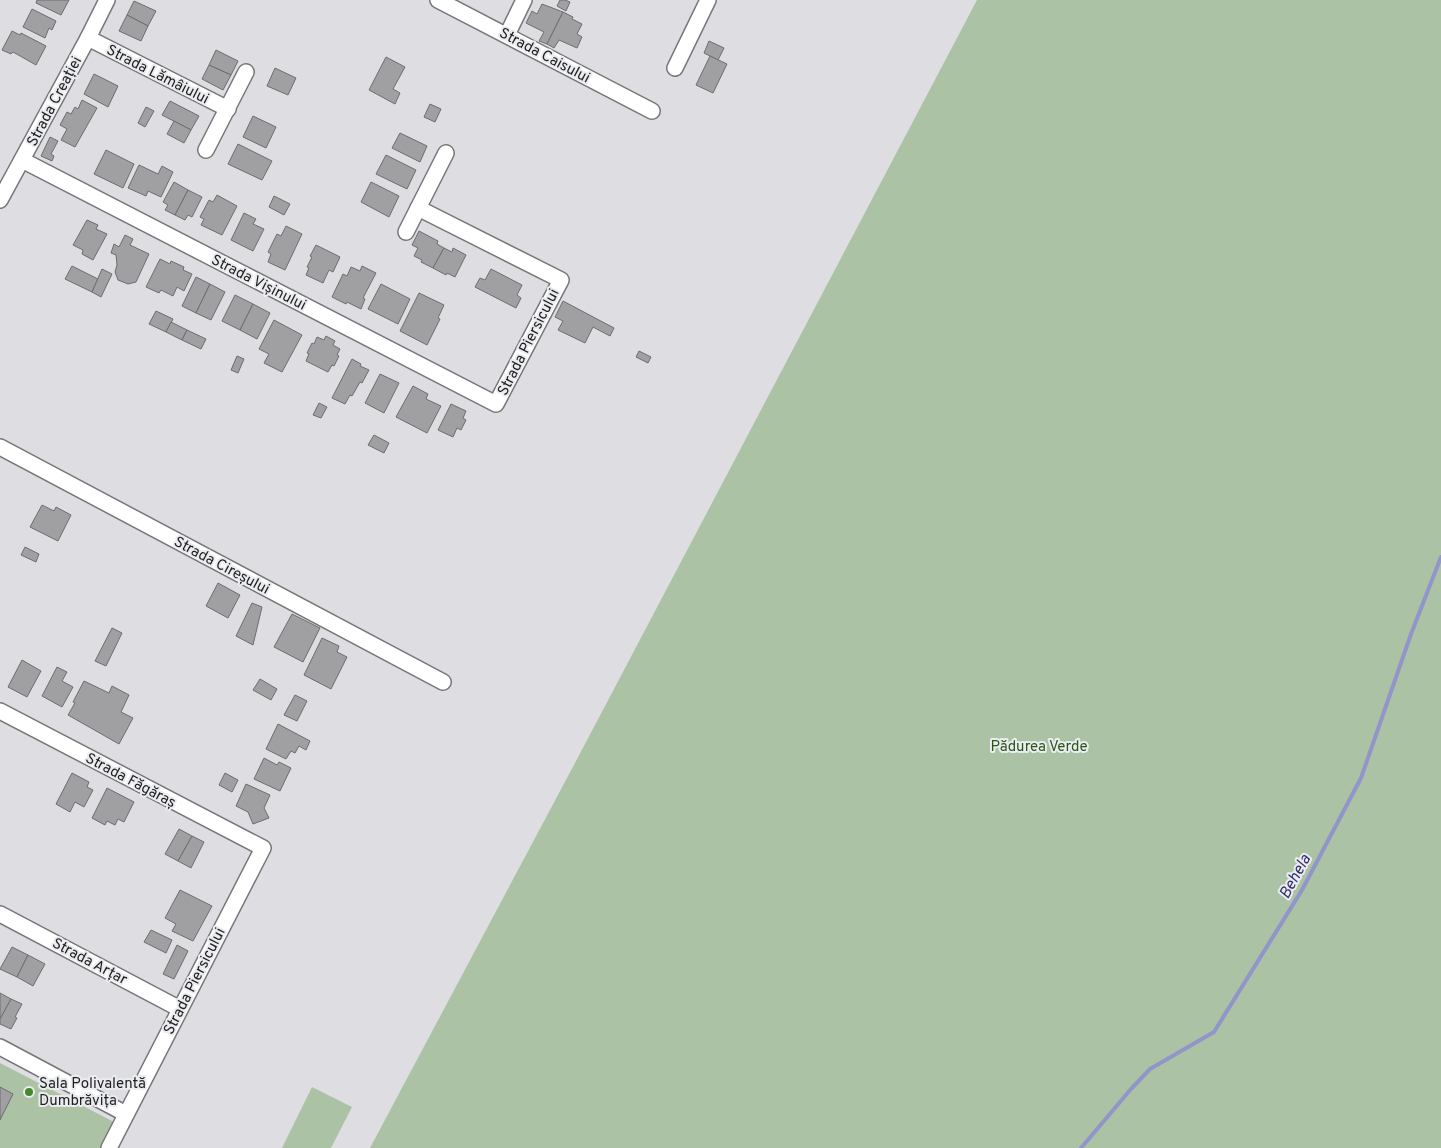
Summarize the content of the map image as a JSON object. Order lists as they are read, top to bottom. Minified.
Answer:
{"streets":{"street":["Strada Caisului","Strada Lămâiului","Strada Creației","Strada Vișinului","Strada Piersicului","Strada Cireșului","Strada Făgăraș","Strada Arțar"]},"crossings":[["Strada Lămâiului","Strada Creației"],["Strada Creației","Strada Vișinului"],["Strada Vișinului","Strada Piersicului"],["Strada Piersicului","Strada Făgăraș"],["Strada Piersicului","Strada Arțar"]],"water":["Behela"],"parks":["Pădurea Verde"],"places":["Sala Polivalentă Dumbrăvița"]}
